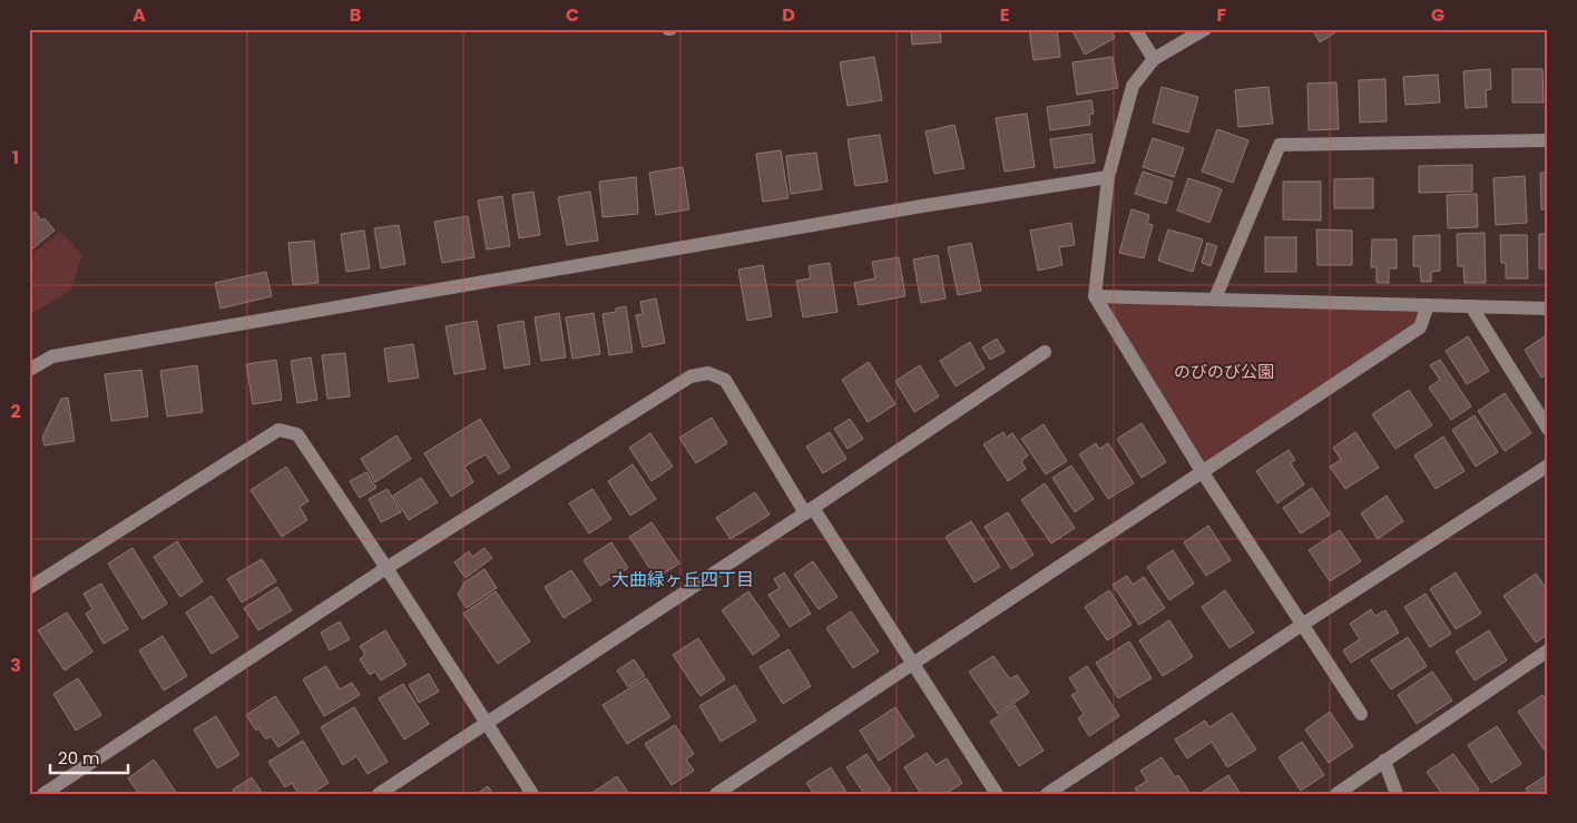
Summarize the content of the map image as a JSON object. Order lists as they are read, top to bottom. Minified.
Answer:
{"districts":["大曲緑ヶ丘四丁目"],"parks":["のびのび公園"],"scale_bar":"20 m","grid":{"columns":["A","B","C","D","E","F","G"],"rows":["1","2","3"]}}
